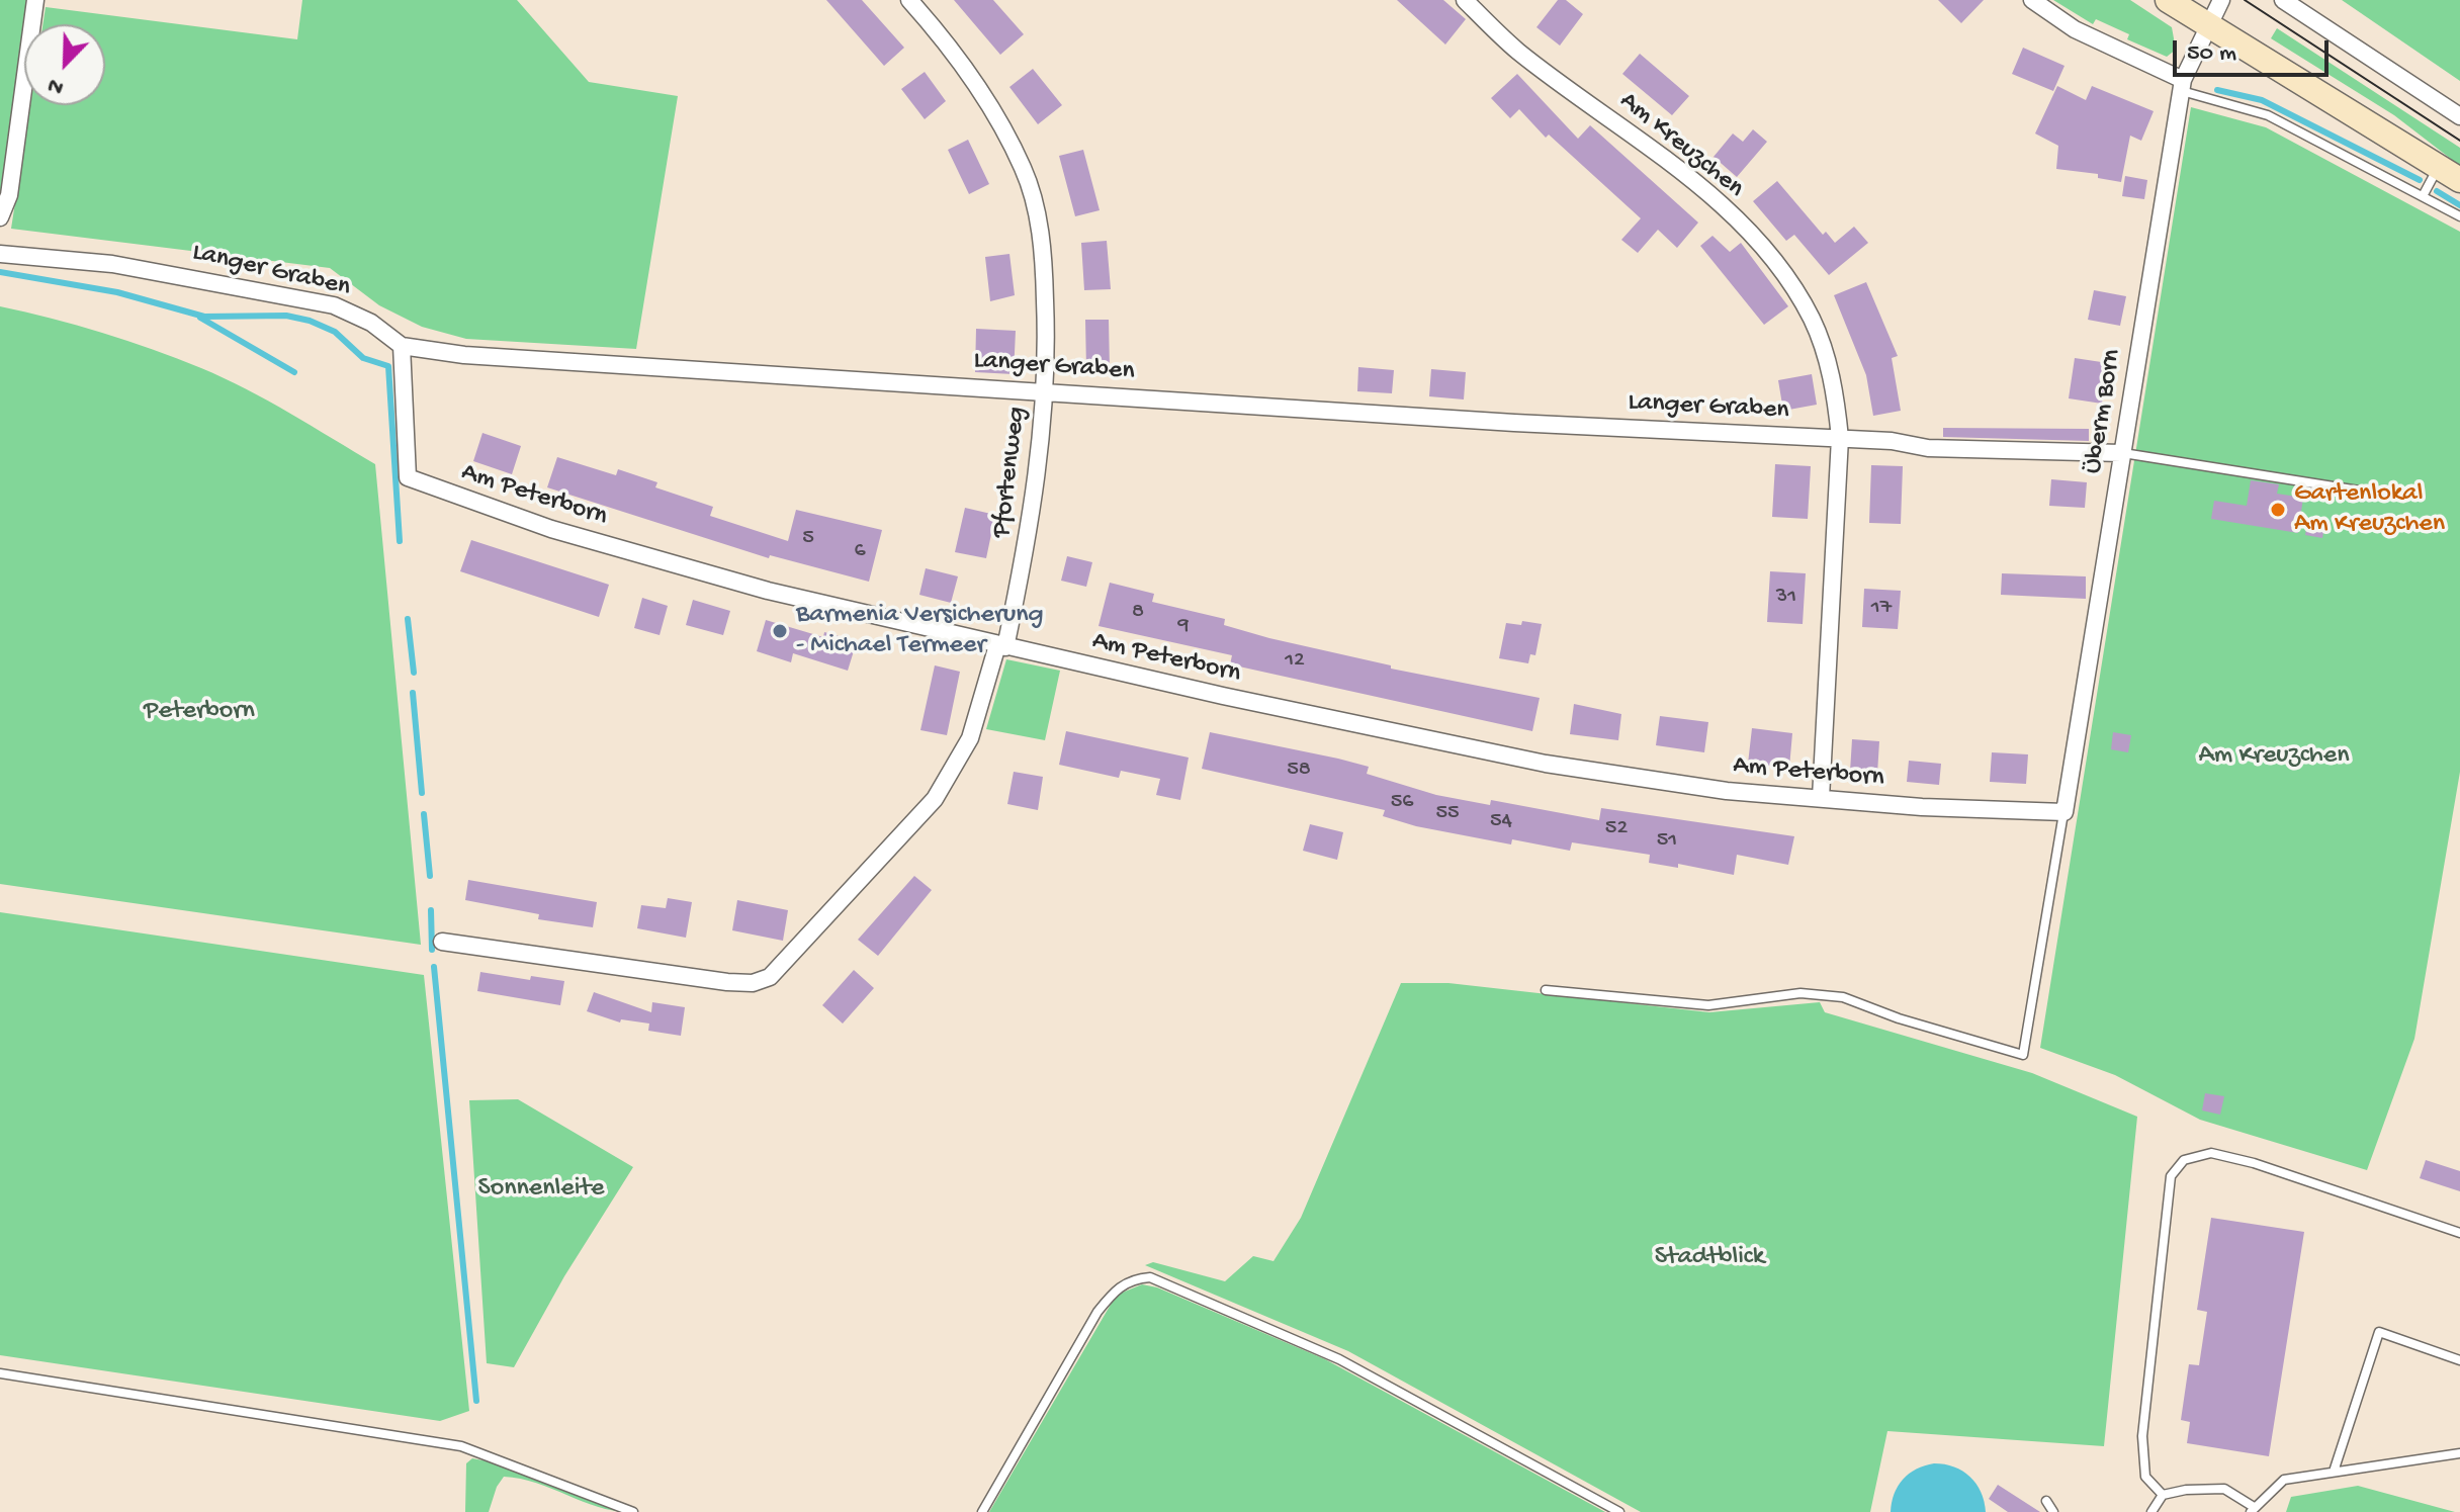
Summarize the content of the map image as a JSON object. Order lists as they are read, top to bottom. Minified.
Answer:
{"streets":{"street":["Am Kreuzchen","Langer Graben","Überm Born","Pfortenweg","Am Peterborn"]},"crossings":[["Am Kreuzchen","Langer Graben"],["Am Kreuzchen","Am Peterborn"],["Langer Graben","Überm Born"],["Langer Graben","Pfortenweg"],["Langer Graben","Am Peterborn"],["Überm Born","Am Peterborn"],["Pfortenweg","Am Peterborn"]],"parks":["Peterborn","Am Kreuzchen","Sonnenleite","Stadtblick"],"places":["Gartenlokal Am Kreuzchen","Barmenia Versicherung - Michael Termeer"],"house_numbers":["5","6","31","17","8","9","12","58","56","55","54","52","51"],"scale_bar":"50 m","north":"bottom left"}
